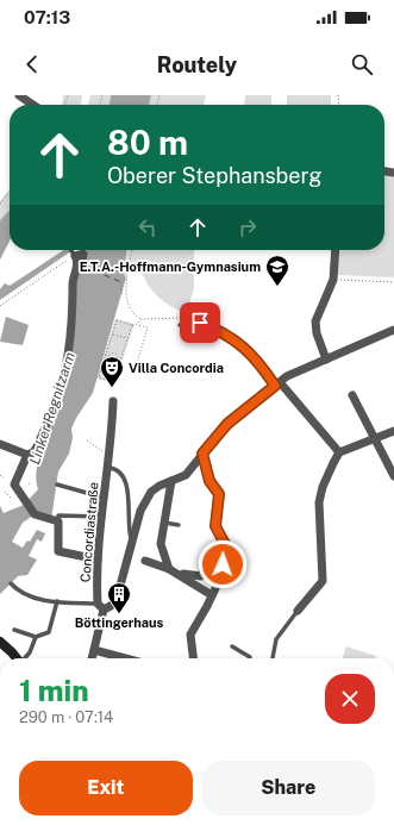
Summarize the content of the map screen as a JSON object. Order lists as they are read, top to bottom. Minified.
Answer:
{"streets":{"street":["Concordiastraße"]},"water":["Linker Regnitzarm"],"places":{"school or university":["E.T.A.-Hoffmann-Gymnasium"],"theatre":["Villa Concordia"],"building":["Böttingerhaus"]},"page":{"status":"07:13","header":"Routely","turn":["80 m","Oberer Stephansberg"],"heading":["1 min","290 m · 07:14"],"buttons":["Exit","Share"]}}
